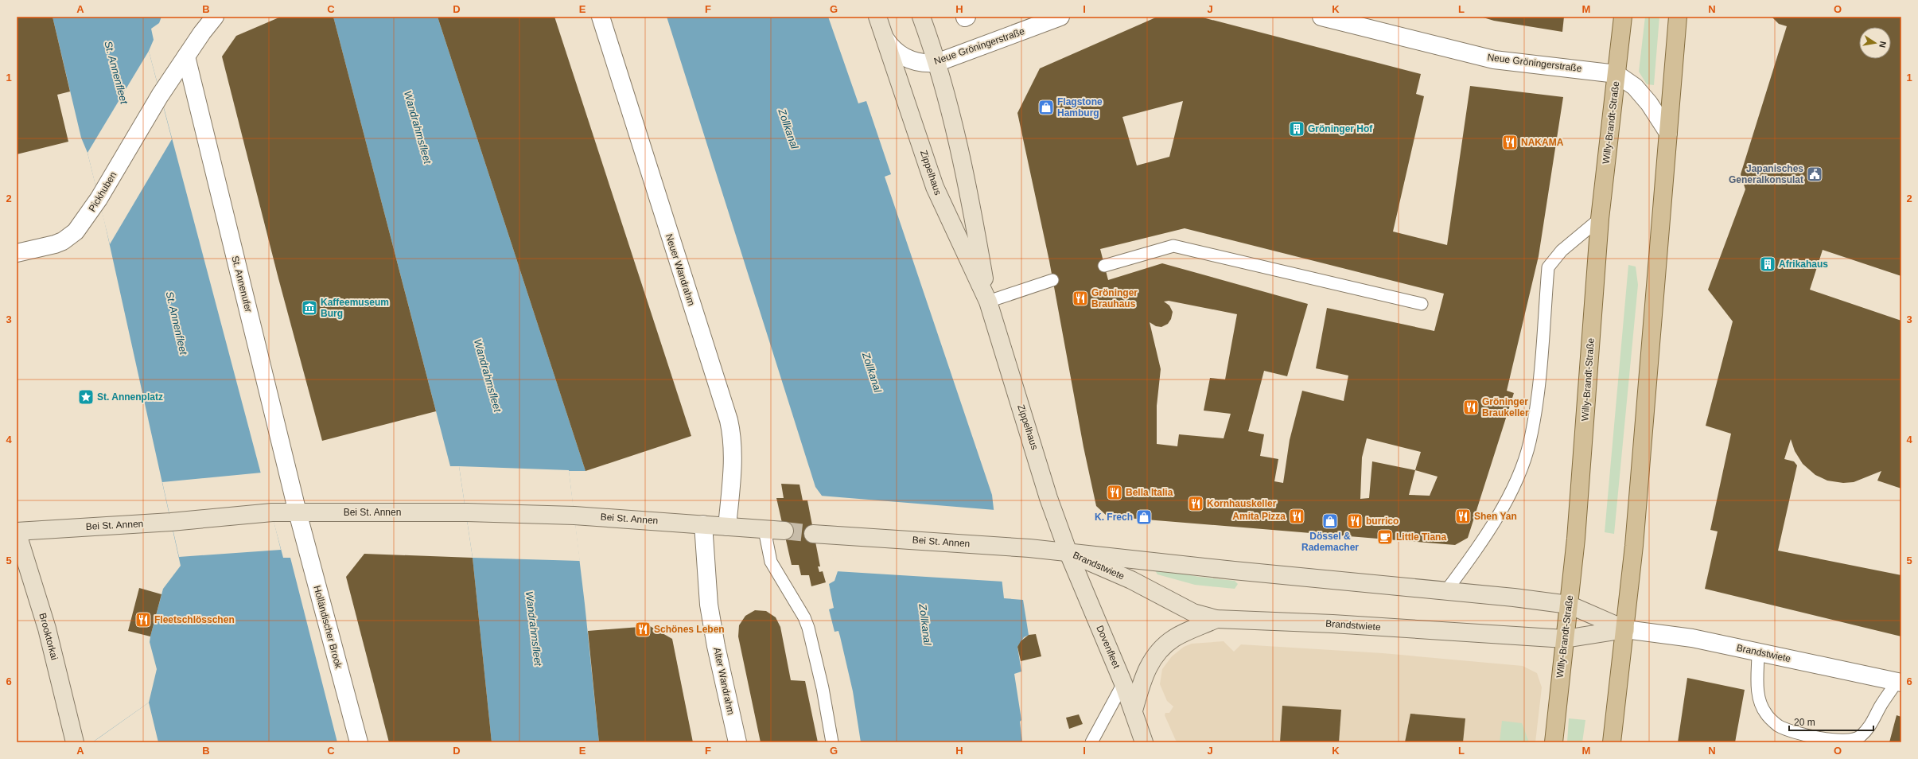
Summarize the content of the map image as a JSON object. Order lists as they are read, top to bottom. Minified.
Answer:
{"streets":{"main road":["Willy-Brandt-Straße","Zippelhaus","Bei St. Annen","Brandstwiete","Brooktorkai","Dovenfleet"],"street":["Neue Gröningerstraße","Pickhuben","Neuer Wandrahm","St. Annenufer","Holländischer Brook","Alter Wandrahm"]},"crossings":[["Neue Gröningerstraße","Willy-Brandt-Straße"],["Neue Gröningerstraße","Zippelhaus"],["Willy-Brandt-Straße","Brandstwiete"],["Zippelhaus","Bei St. Annen"],["Zippelhaus","Brandstwiete"],["Zippelhaus","Dovenfleet"],["Pickhuben","St. Annenufer"],["Neuer Wandrahm","Bei St. Annen"],["St. Annenufer","Bei St. Annen"],["St. Annenufer","Holländischer Brook"],["Bei St. Annen","Brandstwiete"],["Bei St. Annen","Holländischer Brook"],["Bei St. Annen","Brooktorkai"],["Bei St. Annen","Dovenfleet"],["Bei St. Annen","Alter Wandrahm"],["Brandstwiete","Dovenfleet"]],"water":["St. Annenfleet","Wandrahmsfleet","Zollkanal"],"places":{"shop":["Flagstone Hamburg","K. Frech","Dössel & Rademacher"],"building":["Gröninger Hof","Afrikahaus"],"restaurant":["NAKAMA","Gröninger Brauhaus","Gröninger Braukeller","Bella Italia","Kornhauskeller","Amita Pizza","Shen Yan","burrico","Fleetschlösschen","Schönes Leben"],"public building":["Japanisches Generalkonsulat"],"museum":["Kaffeemuseum Burg"],"place":["St. Annenplatz"],"cafe":["Little Tiana"]},"scale_bar":"20 m","north":"right","grid":{"columns":["A","B","C","D","E","F","G","H","I","J","K","L","M","N","O"],"rows":["1","2","3","4","5","6"]}}
